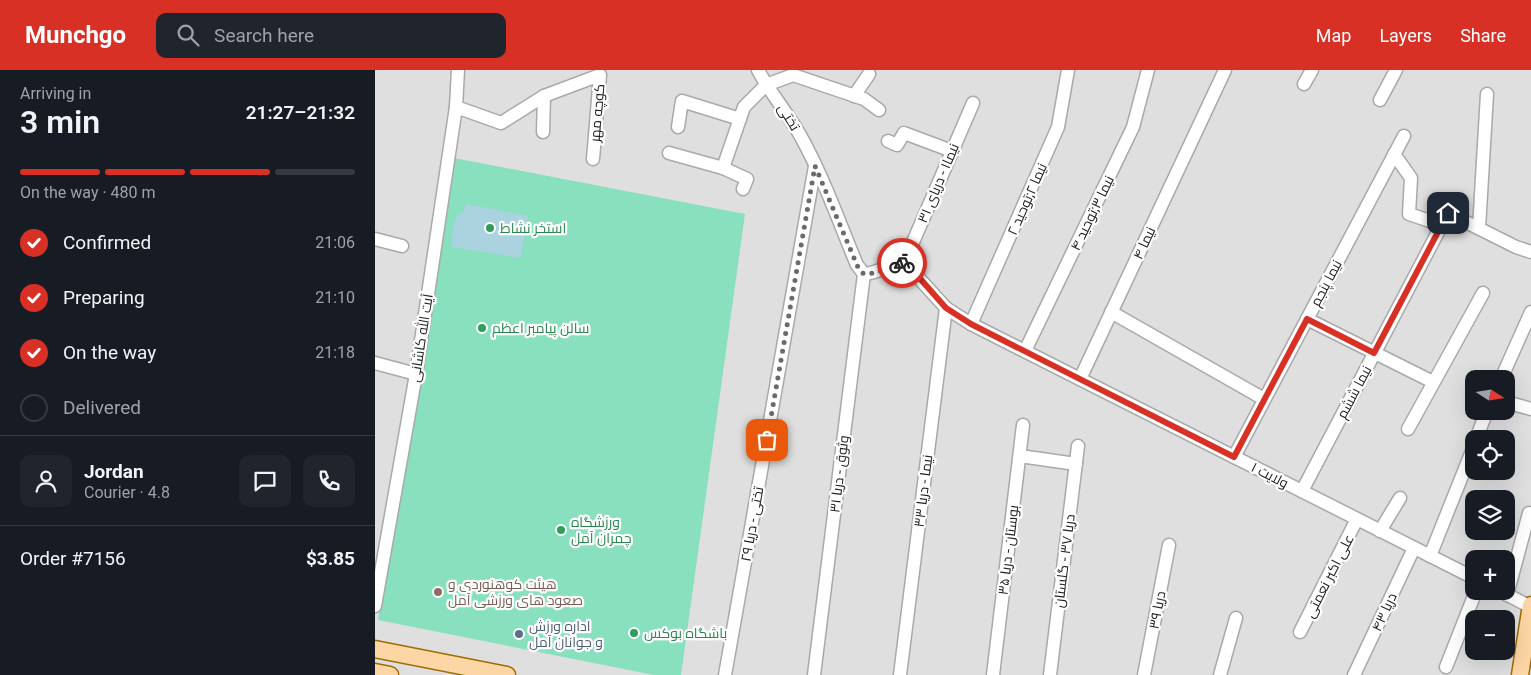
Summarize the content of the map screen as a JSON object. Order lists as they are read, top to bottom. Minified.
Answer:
{"streets":{"street":["کوچه مهر","تختی","نیما۱ - دریای ۳۱","نیما ۲;توحید ۲","نیما ۳;توحید ۴","نیما ۴","نیما پنجم","آیت الله کاشانی","نیما ششم","وثوق - دریا ۳۱","ولایت ۱","نیما - دریا ۳۳","تختی - دریا ۲۹","بوستان - دریا ۳۵","دریا ۳۷ - گلستان","علی اکبر نعمتی","دریا ۳۹","دریا ۴۳"]},"crossings":[["کوچه مهر","آیت الله کاشانی"],["تختی","وثوق - دریا ۳۱"],["تختی","تختی - دریا ۲۹"],["نیما۱ - دریای ۳۱","ولایت ۱"],["نیما ۲;توحید ۲","ولایت ۱"],["نیما ۳;توحید ۴","ولایت ۱"],["نیما ۴","ولایت ۱"],["نیما پنجم","ولایت ۱"],["نیما ششم","ولایت ۱"],["ولایت ۱","نیما - دریا ۳۳"],["ولایت ۱","علی اکبر نعمتی"],["ولایت ۱","دریا ۴۳"]],"places":["استخر نشاط","سالن پیامبر اعظم","ورزشگاه چمران آمل","هیئت کوهنوردی و صعود های ورزشی آمل","باشگاه‌ بوکس","اداره ورزش و جوانان آمل"],"north":"right","page":{"header":"Munchgo","search":"Search here","nav":["Map","Layers","Share"],"heading":["3 min","Arriving in","21:27–21:32"],"panel":["Jordan","Courier · 4.8","Order #7156","$3.85"],"bar":"On the way · 480 m","list":[["Confirmed","21:06"],["Preparing","21:10"],["On the way","21:18"],"Delivered"],"map_buttons":["+","−"]}}
